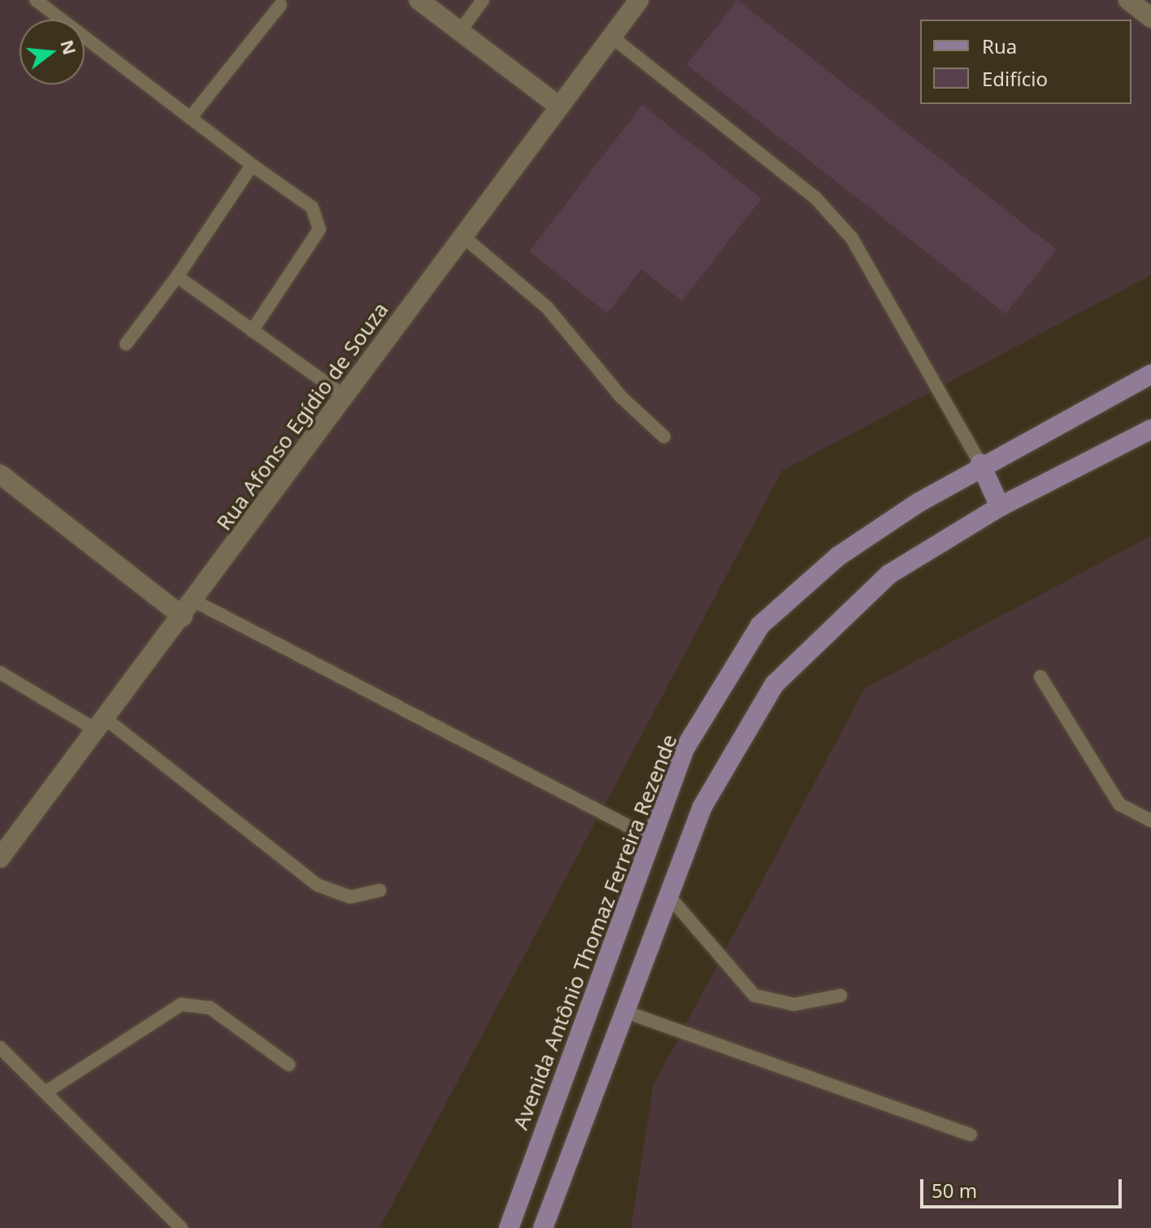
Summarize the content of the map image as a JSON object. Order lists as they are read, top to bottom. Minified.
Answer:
{"streets":{"main road":["Avenida Antônio Thomaz Ferreira Rezende"],"street":["Rua Afonso Egídio de Souza"]},"legend":["Rua","Edifício"],"scale_bar":"50 m","north":"right"}
